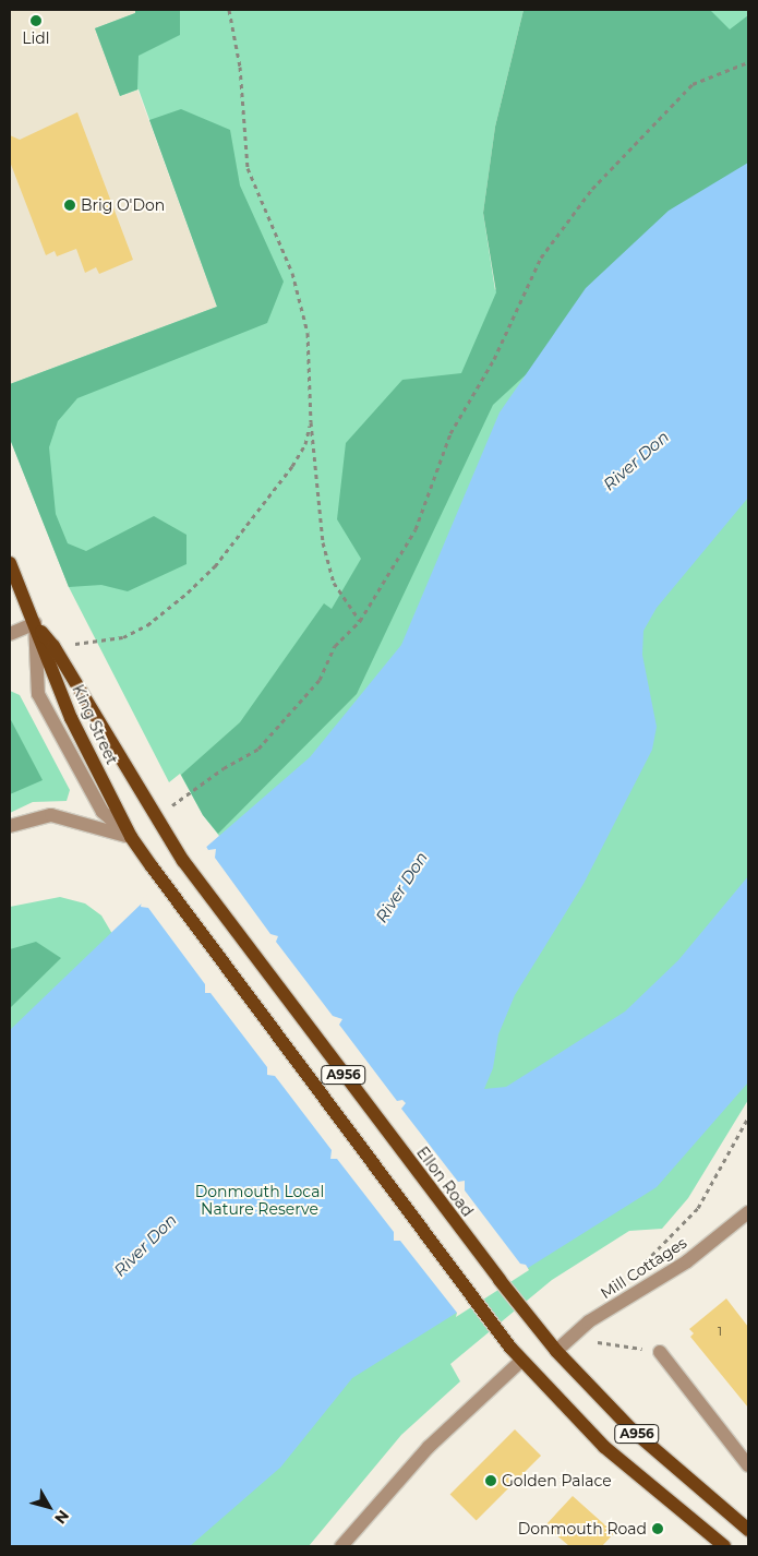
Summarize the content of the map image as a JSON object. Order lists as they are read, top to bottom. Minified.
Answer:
{"streets":{"main road":["King Street","A956","Ellon Road"],"street":["Mill Cottages"]},"crossings":[["King Street","A956"],["King Street","Ellon Road"],["Ellon Road","Mill Cottages"]],"water":["River Don"],"parks":["Donmouth Local Nature Reserve"],"places":["Lidl","Brig O'Don","Golden Palace","Donmouth Road"],"house_numbers":["1"],"north":"bottom right"}
